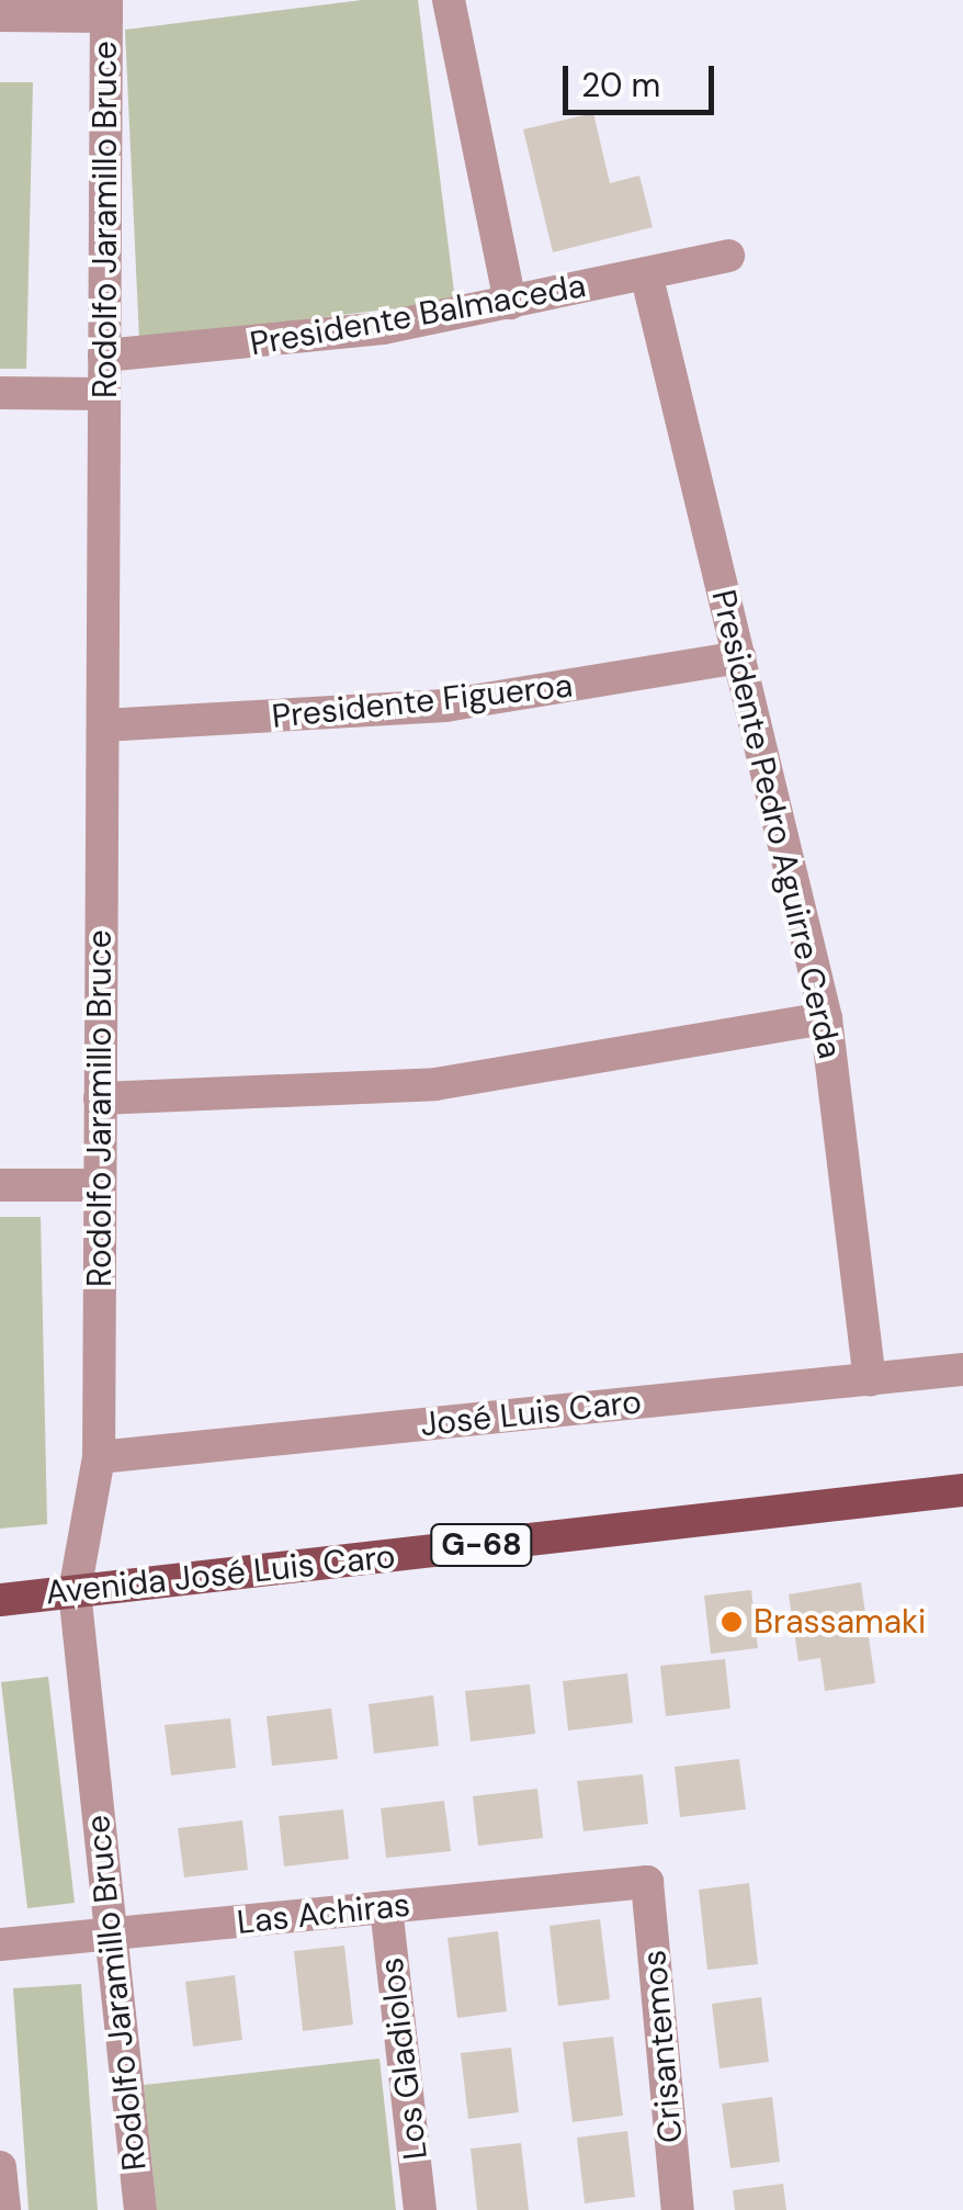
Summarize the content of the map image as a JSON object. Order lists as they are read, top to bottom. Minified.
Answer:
{"streets":{"main road":["G-68","Avenida José Luis Caro"],"street":["Rodolfo Jaramillo Bruce","Presidente Balmaceda","Presidente Figueroa","Presidente Pedro Aguirre Cerda","José Luis Caro","Las Achiras","Crisantemos","Los Gladiolos"]},"crossings":[["Rodolfo Jaramillo Bruce","Presidente Balmaceda"],["Rodolfo Jaramillo Bruce","Presidente Figueroa"],["Rodolfo Jaramillo Bruce","José Luis Caro"],["Rodolfo Jaramillo Bruce","Avenida José Luis Caro"],["Rodolfo Jaramillo Bruce","Las Achiras"],["Presidente Balmaceda","Presidente Pedro Aguirre Cerda"],["Presidente Figueroa","Presidente Pedro Aguirre Cerda"],["Presidente Pedro Aguirre Cerda","José Luis Caro"],["Las Achiras","Crisantemos"],["Las Achiras","Los Gladiolos"]],"places":["Brassamaki"],"scale_bar":"20 m"}
